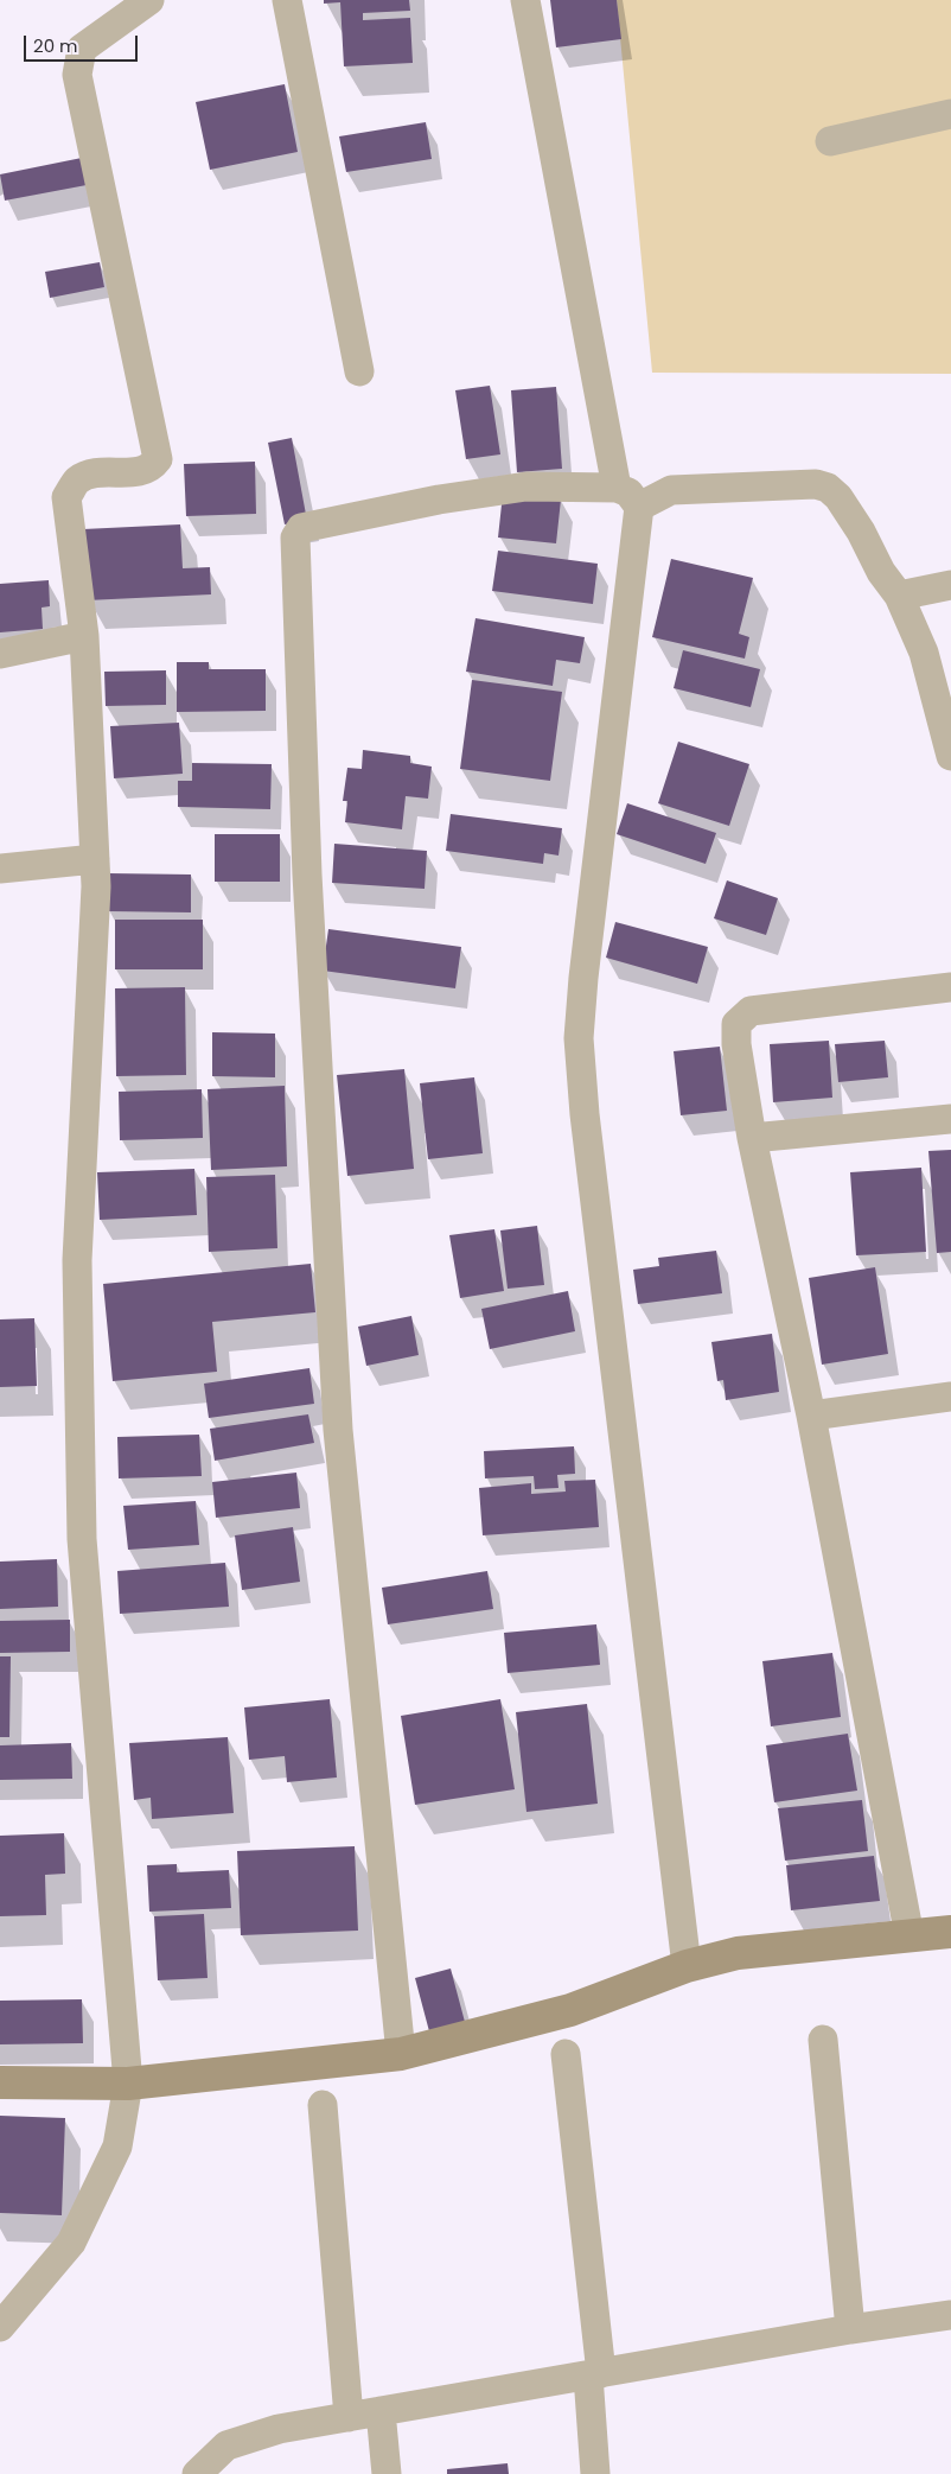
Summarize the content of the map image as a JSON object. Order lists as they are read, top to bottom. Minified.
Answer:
{"scale_bar":"20 m"}
